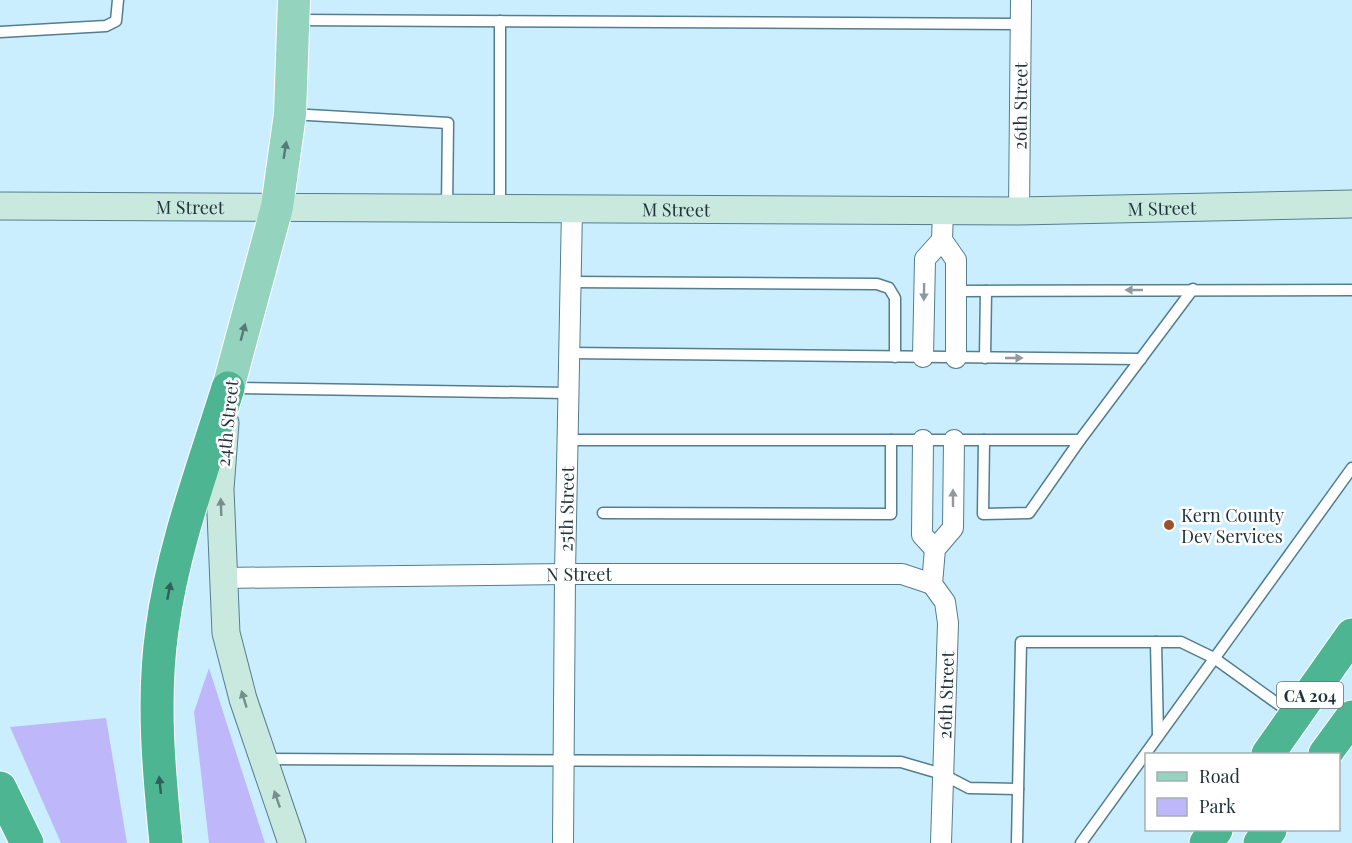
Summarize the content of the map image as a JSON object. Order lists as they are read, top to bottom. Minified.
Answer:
{"streets":{"highway":["CA 204"],"main road":["24th Street"],"street":["26th Street","M Street","25th Street","N Street"]},"crossings":[["26th Street","M Street"],["26th Street","N Street"],["M Street","24th Street"],["M Street","25th Street"],["24th Street","N Street"],["25th Street","N Street"]],"one_way":["24th Street"],"places":["Kern County Dev Services"],"legend":["Road","Park"]}
